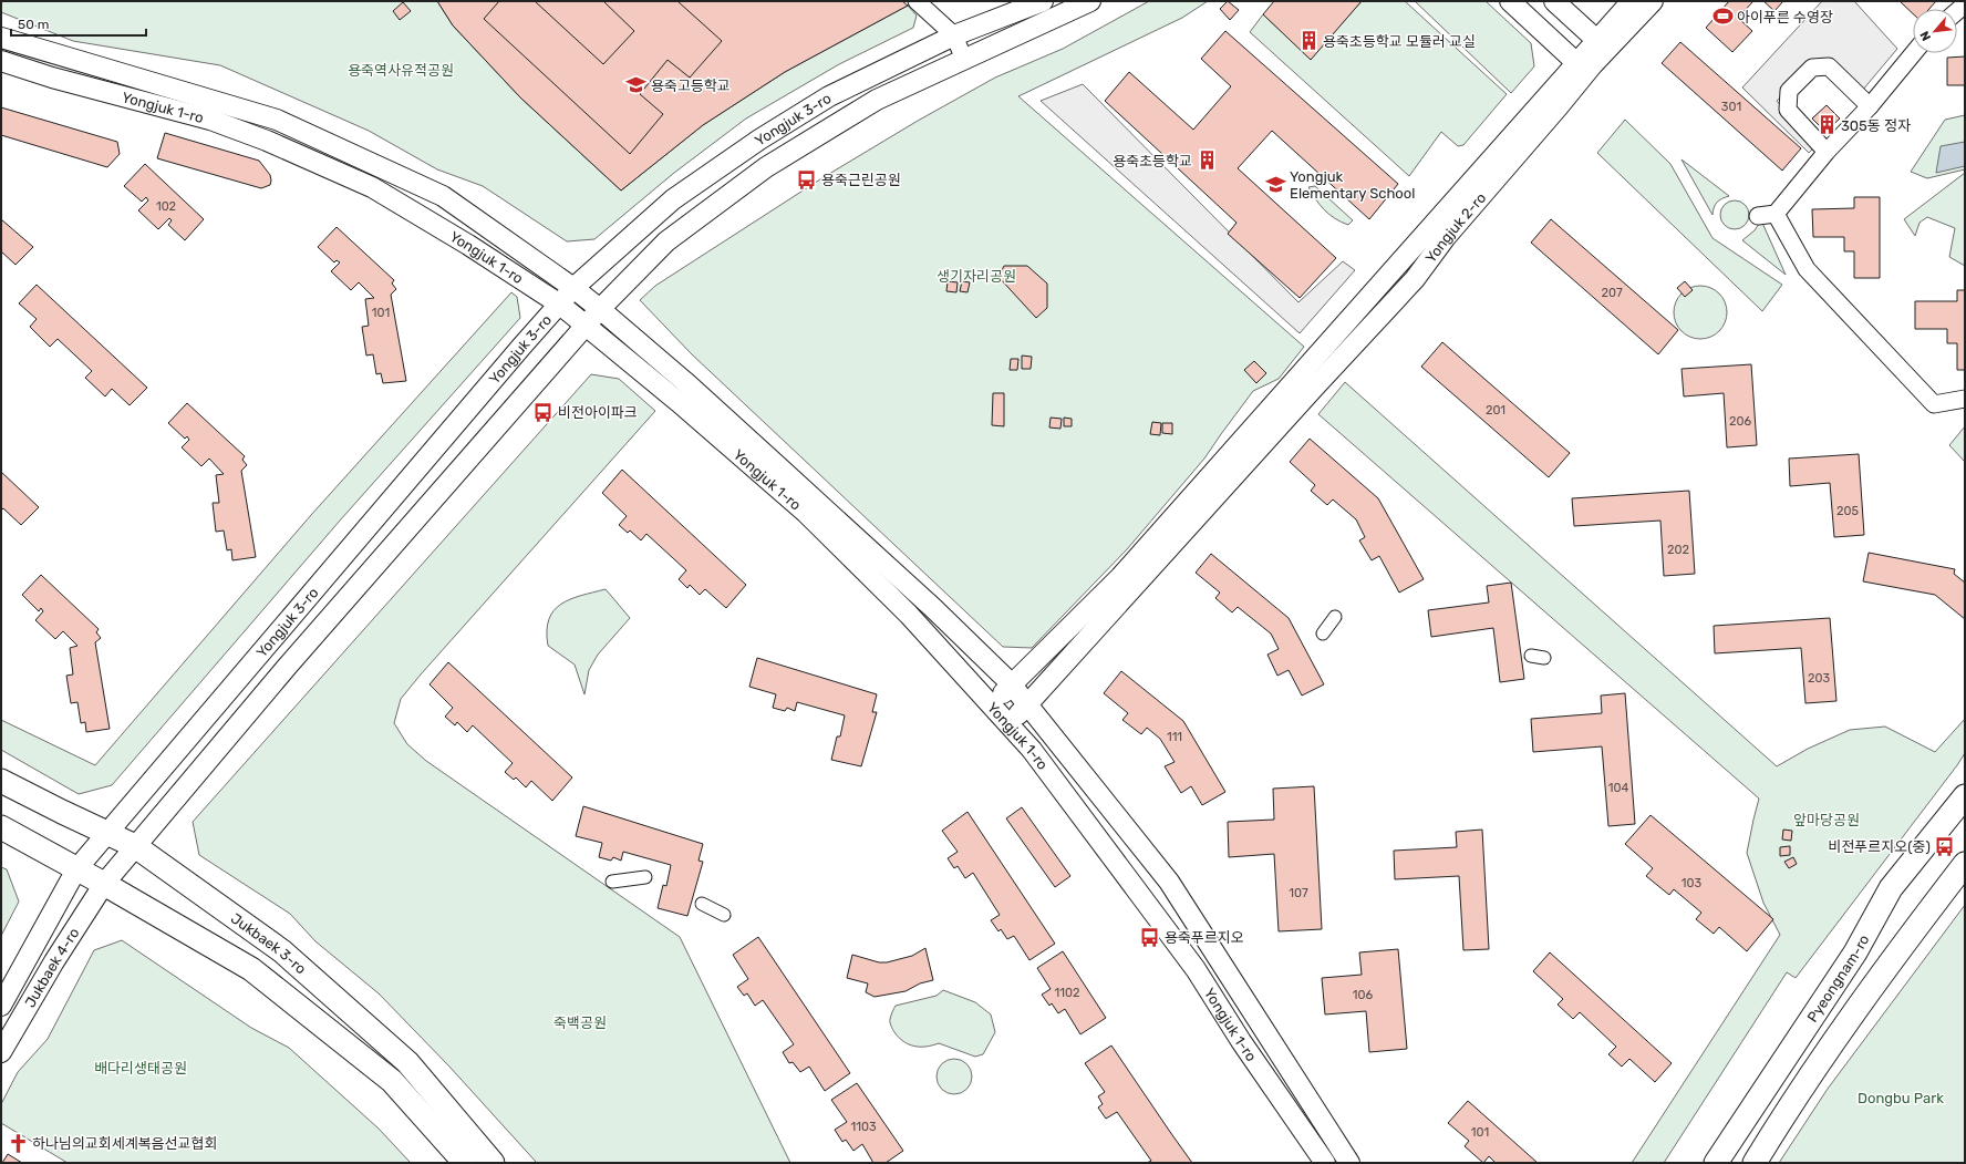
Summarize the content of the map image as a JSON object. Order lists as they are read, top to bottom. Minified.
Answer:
{"streets":{"main road":["Jukbaek 3-ro","Pyeongnam-ro"],"street":["Yongjuk 1-ro","Yongjuk 3-ro","Yongjuk 2-ro","Jukbaek 4-ro"]},"crossings":[["Yongjuk 1-ro","Yongjuk 3-ro"],["Yongjuk 1-ro","Yongjuk 2-ro"],["Yongjuk 1-ro","Jukbaek 4-ro"],["Yongjuk 3-ro","Jukbaek 3-ro"],["Yongjuk 3-ro","Jukbaek 4-ro"],["Jukbaek 3-ro","Jukbaek 4-ro"]],"parks":["용죽역사유적공원","생기자리공원","앞마당공원","죽백공원","배다리생태공원","Dongbu Park"],"places":{"sports":["아이푸른 수영장"],"building":["용죽초등학교 모듈러 교실","305동 정자","용죽초등학교"],"school or university":["용죽고등학교","Yongjuk Elementary School"],"bus stop":["용죽근린공원","비전아이파크","비전푸르지오(중)","용죽푸르지오"],"church":["하나님의교회세계복음선교협회"]},"house_numbers":["301","102","207","101","201","206","205","202","203","111","104","103","107","1102","106","1103","101"],"scale_bar":"50 m","north":"bottom left"}
